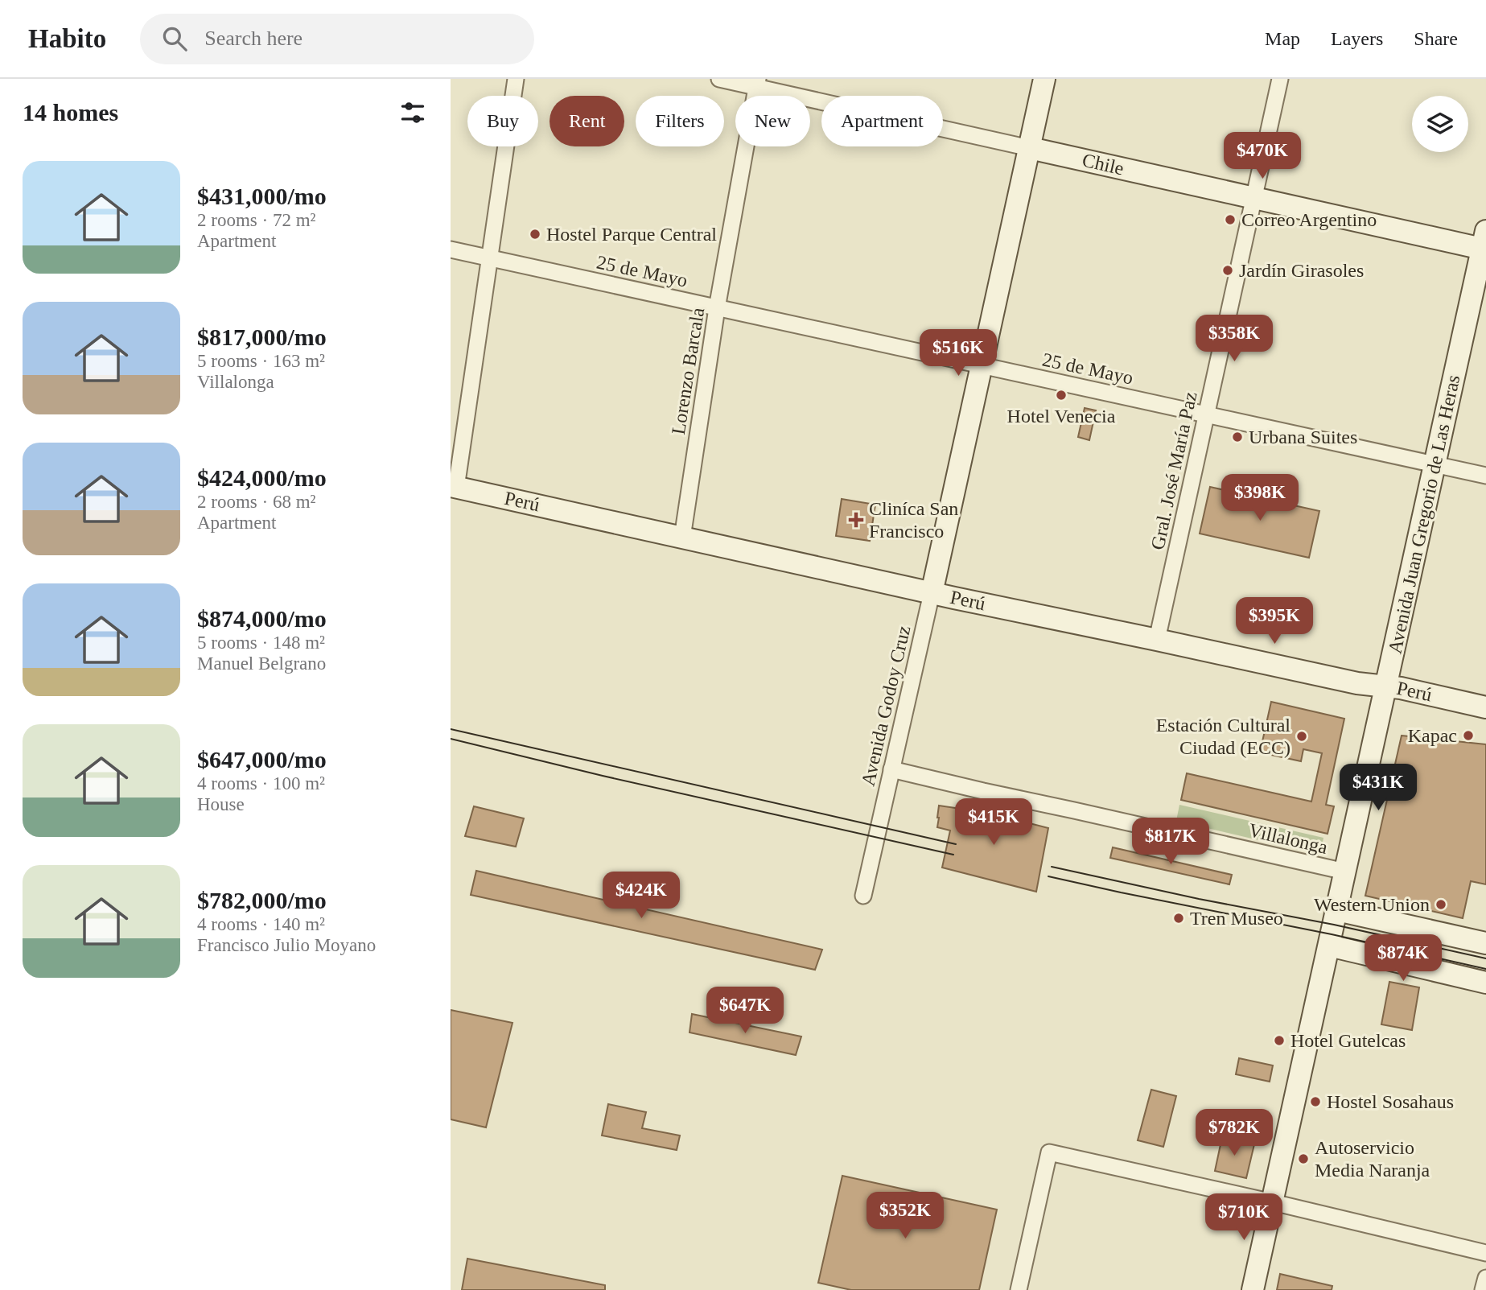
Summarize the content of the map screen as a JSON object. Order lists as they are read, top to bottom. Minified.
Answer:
{"streets":{"main road":["Chile","Perú","Avenida Juan Gregorio de Las Heras"],"street":["25 de Mayo","Lorenzo Barcala","Gral. José María Paz","Avenida Godoy Cruz","Villalonga"]},"crossings":[["Chile","Lorenzo Barcala"],["Chile","Gral. José María Paz"],["Chile","Avenida Juan Gregorio de Las Heras"],["25 de Mayo","Lorenzo Barcala"],["25 de Mayo","Gral. José María Paz"],["25 de Mayo","Avenida Juan Gregorio de Las Heras"],["Lorenzo Barcala","Perú"],["Gral. José María Paz","Perú"],["Perú","Avenida Juan Gregorio de Las Heras"],["Perú","Avenida Godoy Cruz"],["Avenida Juan Gregorio de Las Heras","Villalonga"],["Avenida Godoy Cruz","Villalonga"]],"places":{"other":["Correo Argentino","Hostel Parque Central","Jardín Girasoles","Hotel Venecia","Urbana Suites","Kapac","Estación Cultural Ciudad (ECC)","Western Union","Tren Museo","Hotel Gutelcas","Hostel Sosahaus","Autoservicio Media Naranja"],"health":["Cliníca San Francisco"]},"page":{"header":"Habito","search":"Search here","nav":["Map","Layers","Share"],"heading":"14 homes","chip":["Buy","Rent","Filters","New","Apartment"],"price":["$470K","$358K","$516K","$398K","$395K","$431K","$415K","$817K","$424K","$874K","$647K","$782K","$352K","$710K"],"list":[{"name":"$431,000/mo","note":"2 rooms · 72 m² · Apartment"},{"name":"$817,000/mo","note":"5 rooms · 163 m² · Villalonga"},{"name":"$424,000/mo","note":"2 rooms · 68 m² · Apartment"},{"name":"$874,000/mo","note":"5 rooms · 148 m² · Manuel Belgrano"},{"name":"$647,000/mo","note":"4 rooms · 100 m² · House"},{"name":"$782,000/mo","note":"4 rooms · 140 m² · Francisco Julio Moyano"}]}}
